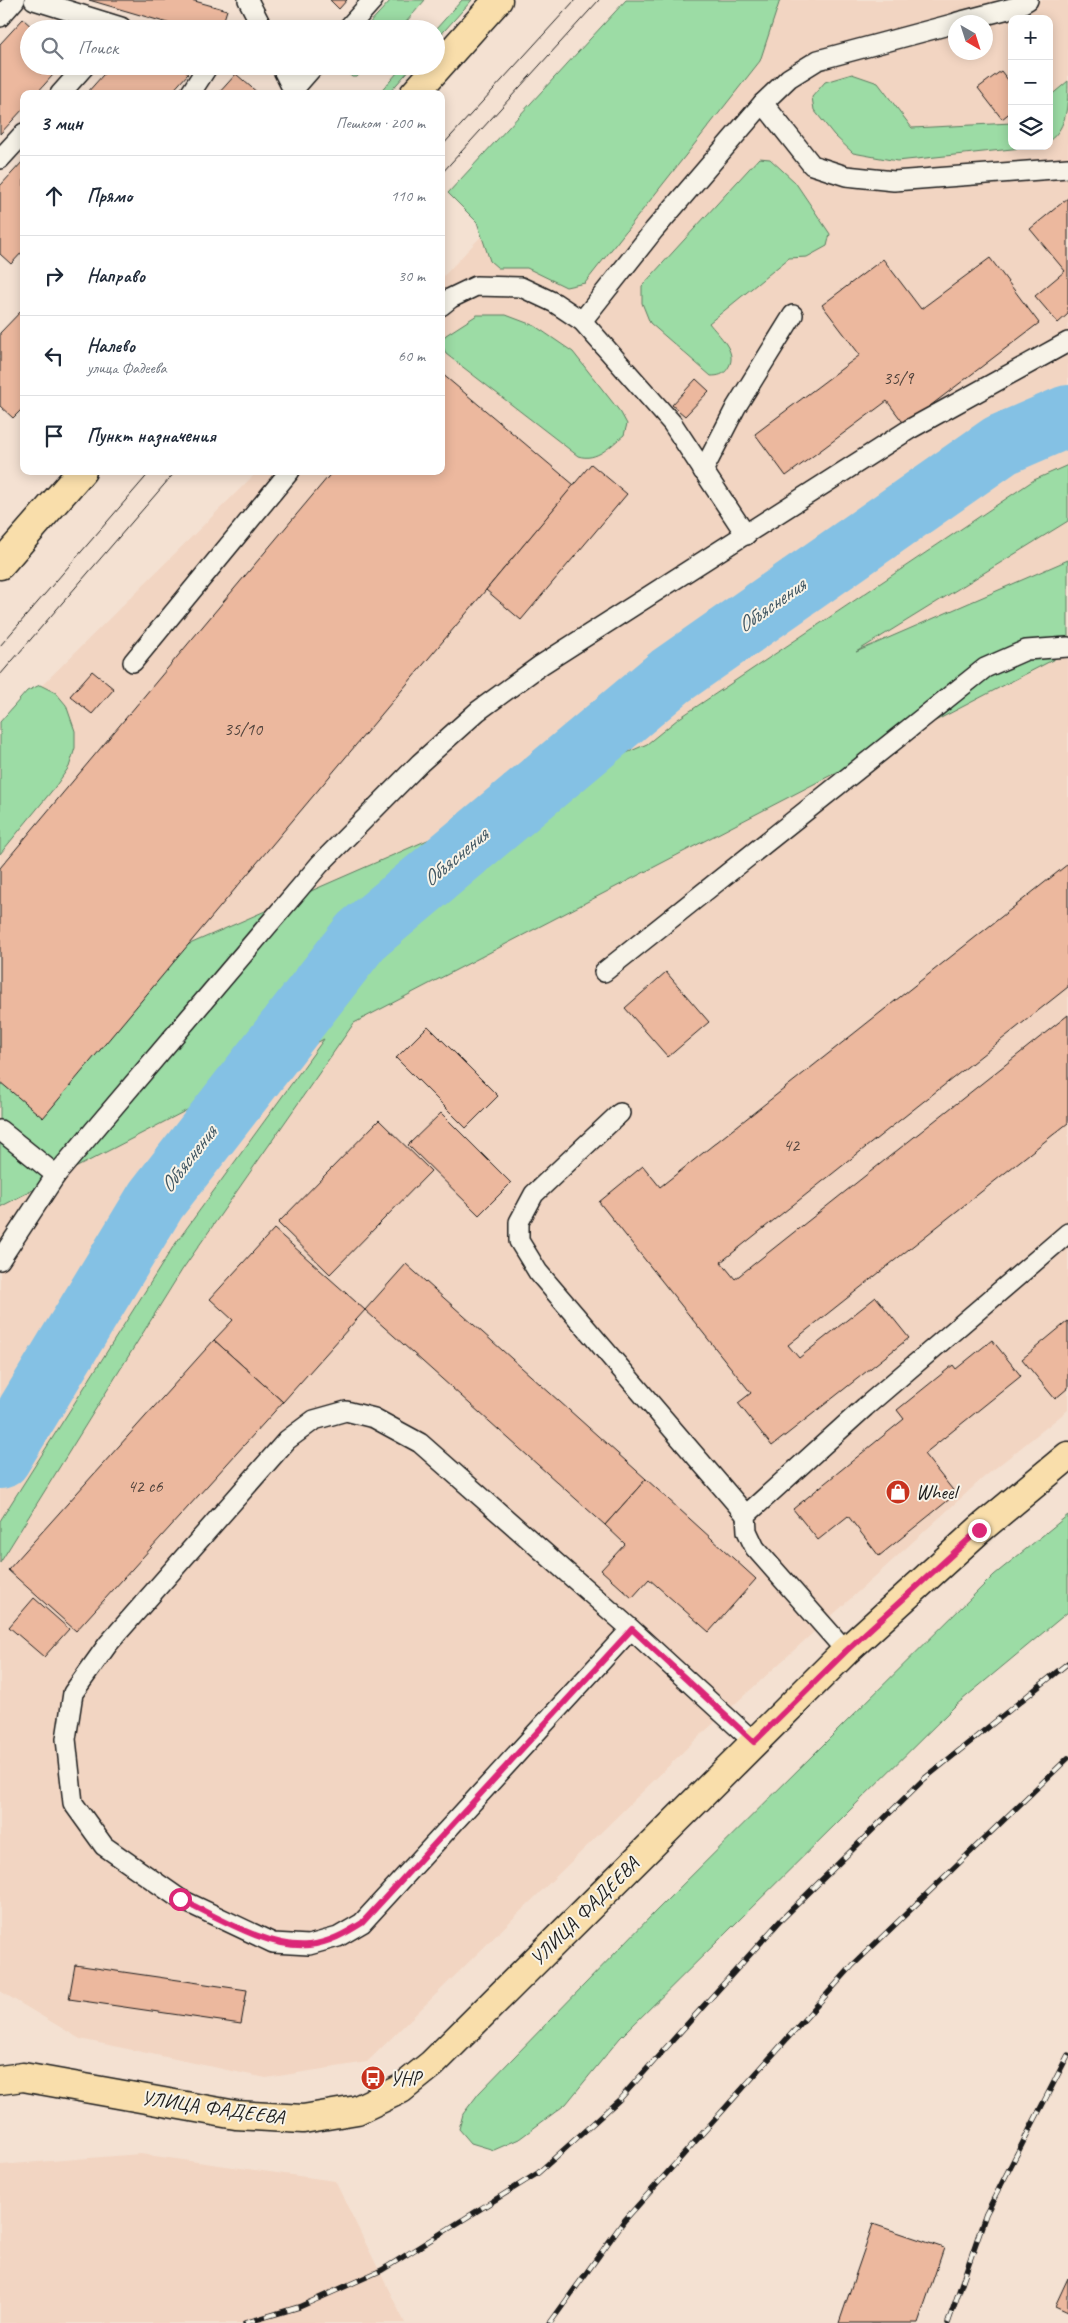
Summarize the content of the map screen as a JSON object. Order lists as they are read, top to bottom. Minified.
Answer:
{"streets":{"main road":["УЛИЦА ФАДЕЕВА"]},"water":["Объяснения"],"places":{"shop":["Wheel"],"bus stop":["УНР"]},"house_numbers":["35/9","35/10","42","42 с6"],"north":"bottom right","page":{"map_buttons":["+","−"],"search":"Поиск","heading":["3 мин","Пешком · 200 m"],"list":[["Прямо","110 m"],["Направо","30 m"],["Налево","улица Фадеева","60 m"],"Пункт назначения"]}}
